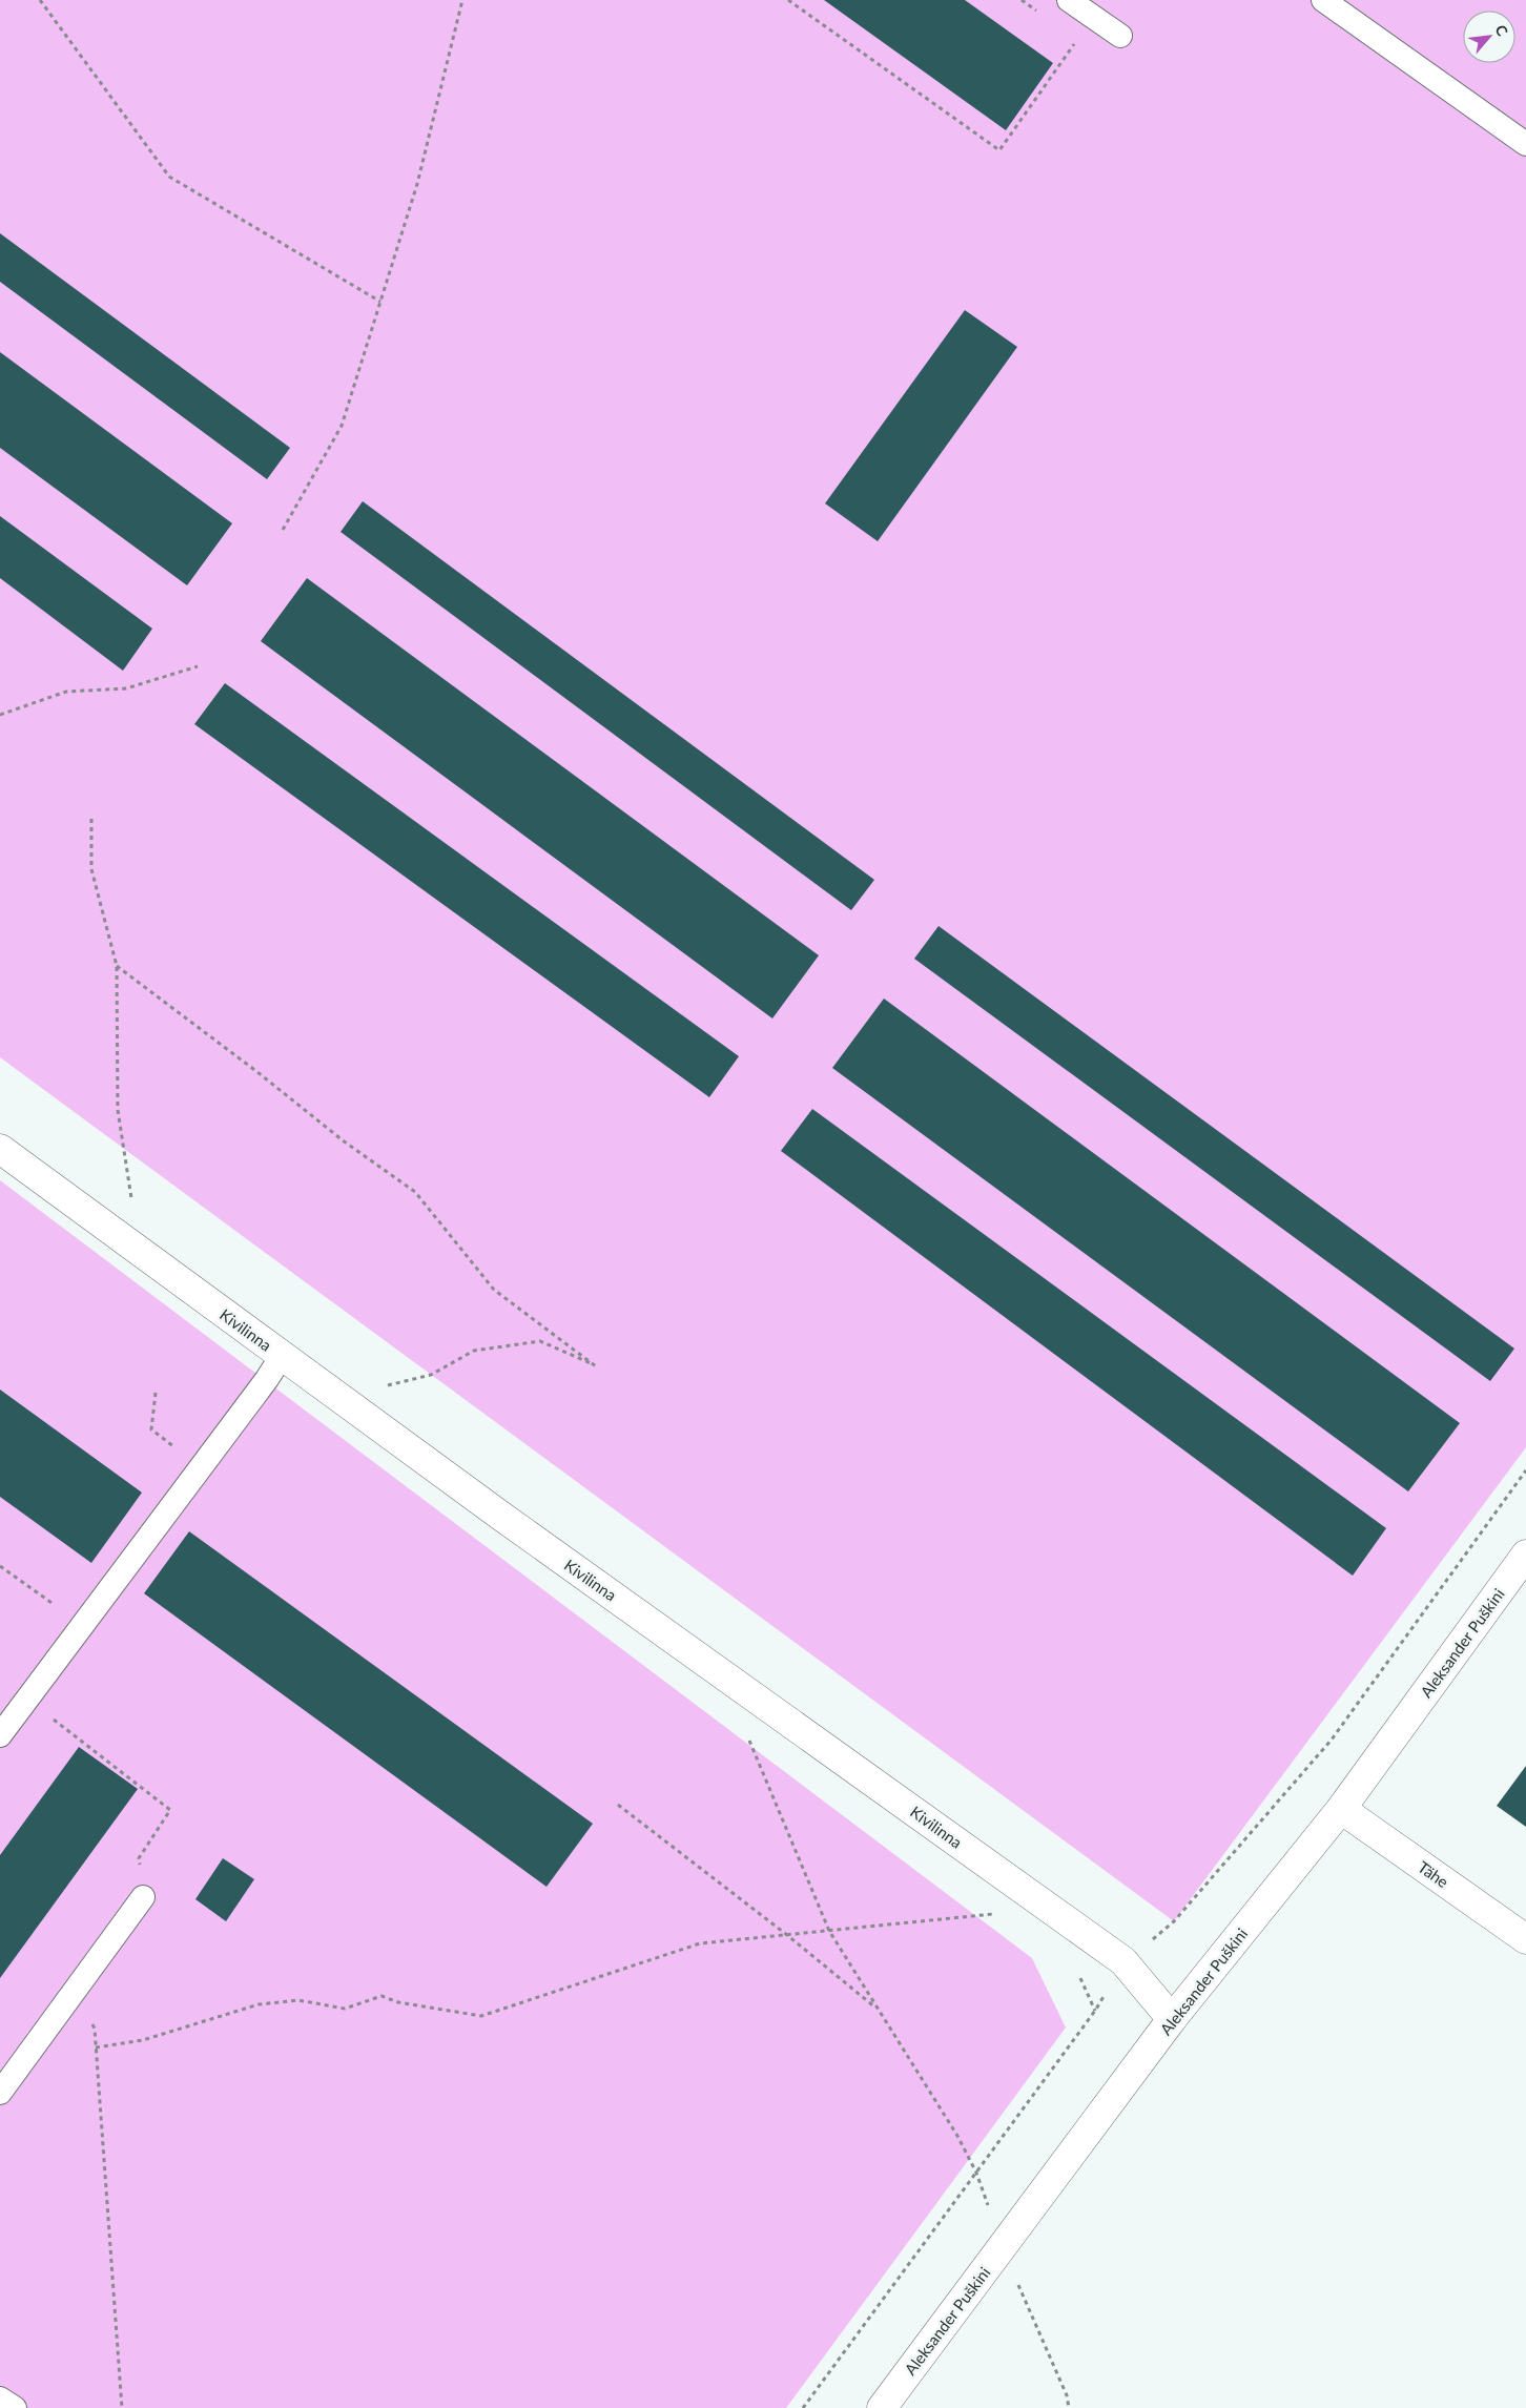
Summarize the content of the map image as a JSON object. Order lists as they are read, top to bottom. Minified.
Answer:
{"streets":{"street":["Kivilinna","Aleksander Puškini","Tähe"]},"crossings":[["Kivilinna","Aleksander Puškini"],["Aleksander Puškini","Tähe"]],"north":"top right"}
